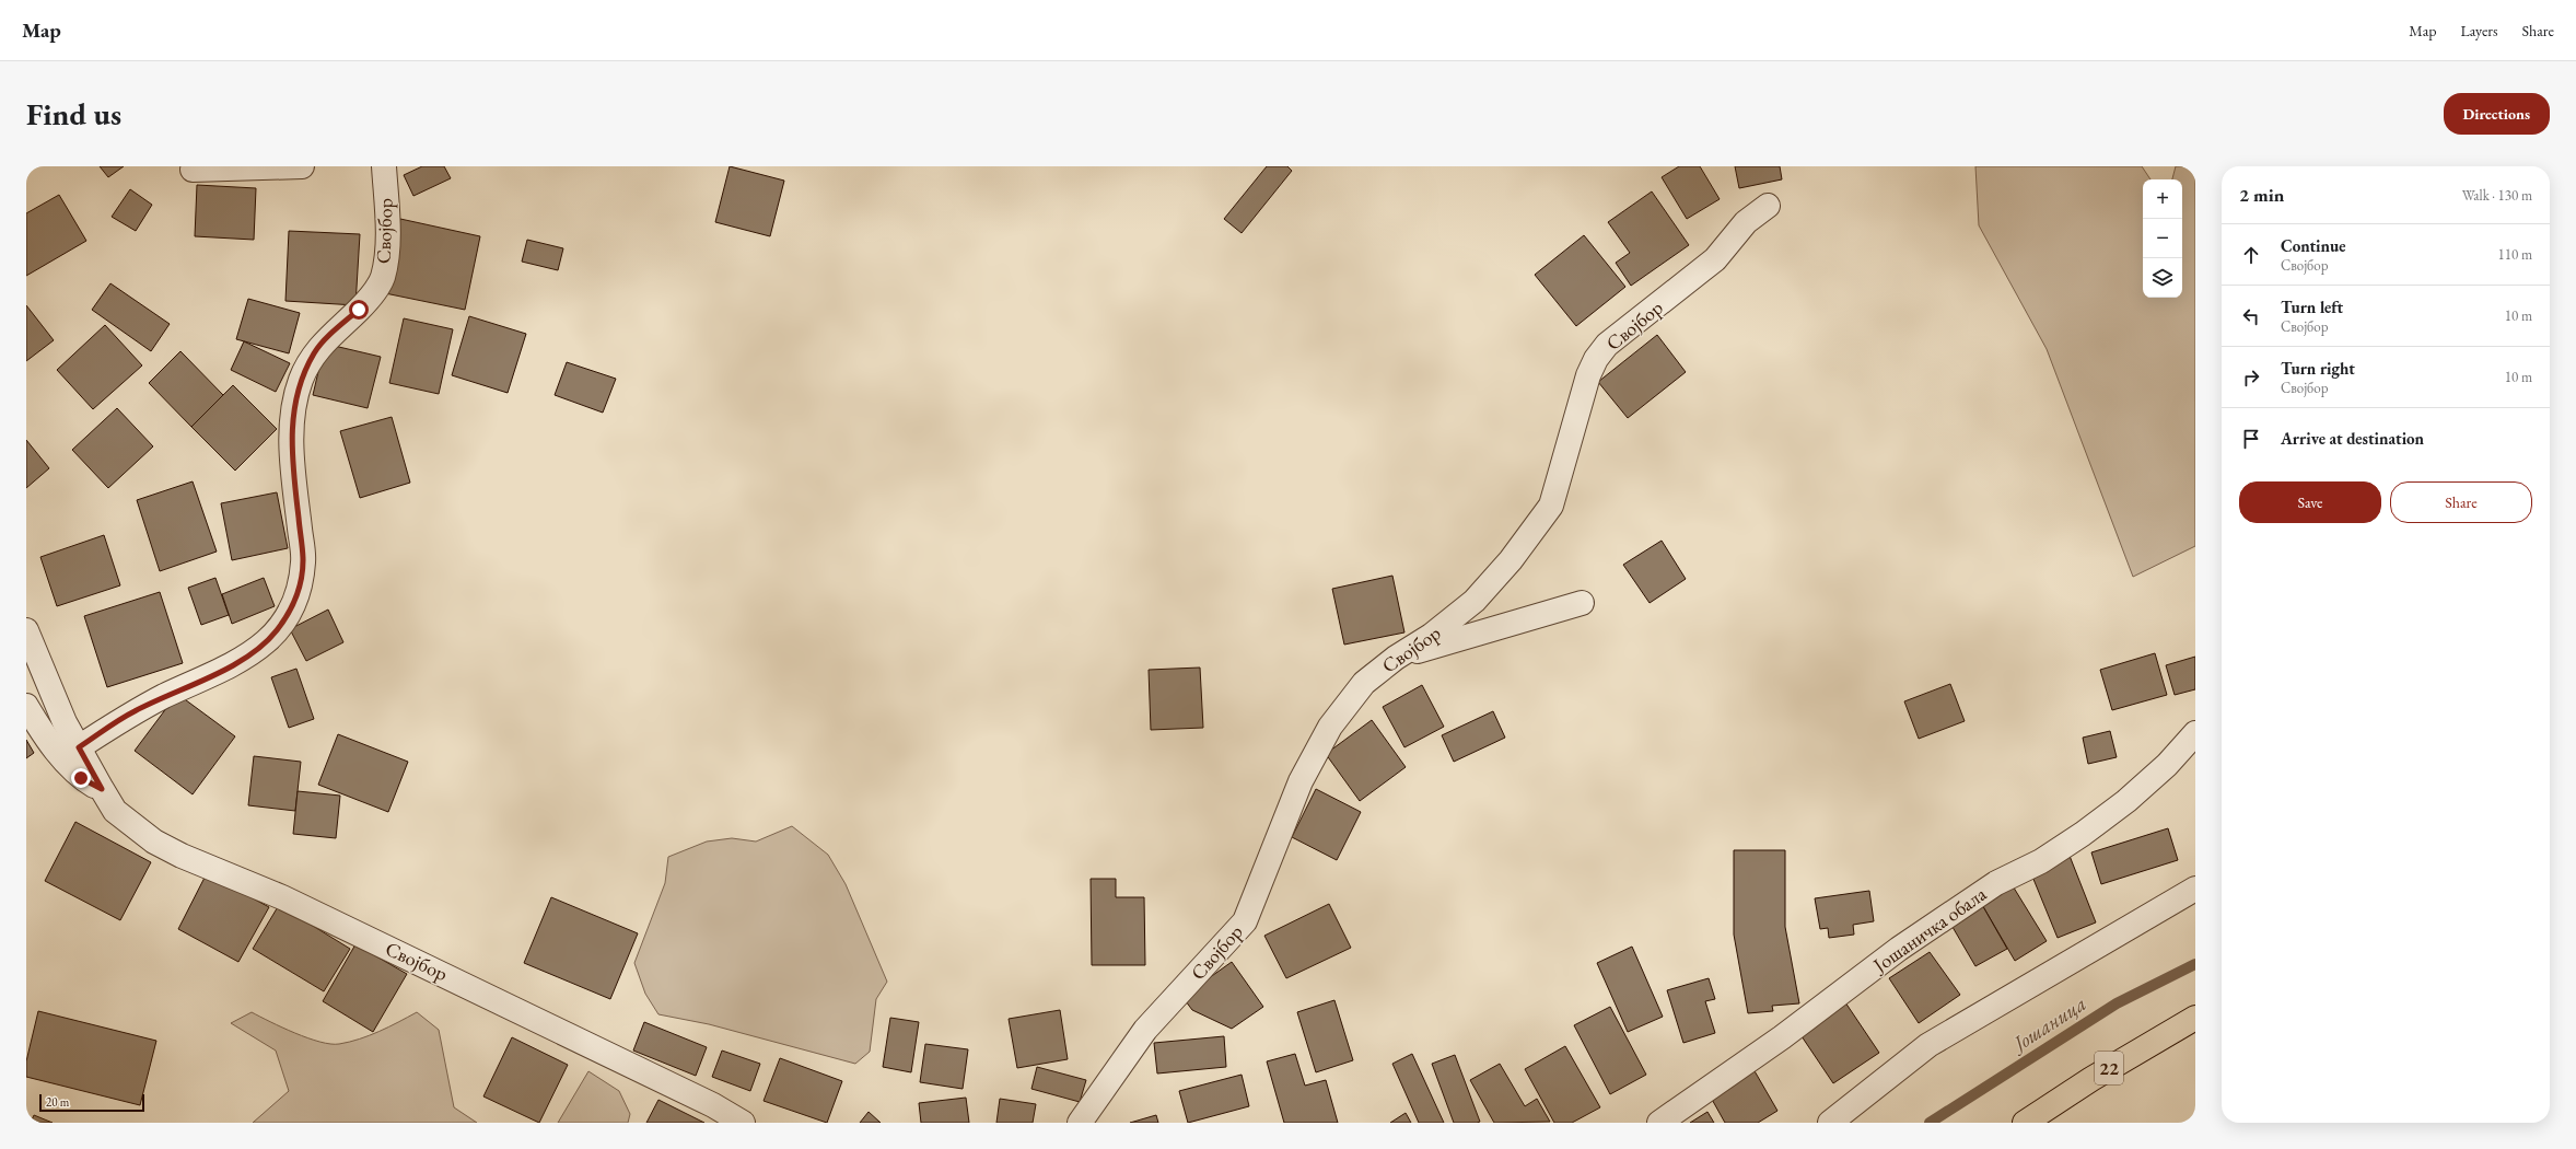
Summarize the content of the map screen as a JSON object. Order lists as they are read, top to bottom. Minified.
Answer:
{"streets":{"main road":["22"],"street":["Својбор","Јошаничка обала"]},"water":["Јошаница"],"scale_bar":"20 m","page":{"header":"Map","nav":["Map","Layers","Share"],"buttons":["Directions",["Save","Share"]],"title":"Find us","heading":["2 min","Walk · 130 m"],"map_buttons":["+","−"],"list":[["Continue","Својбор","110 m"],["Turn left","Својбор","10 m"],["Turn right","Својбор","10 m"],"Arrive at destination"],"scale":"20 m"}}
